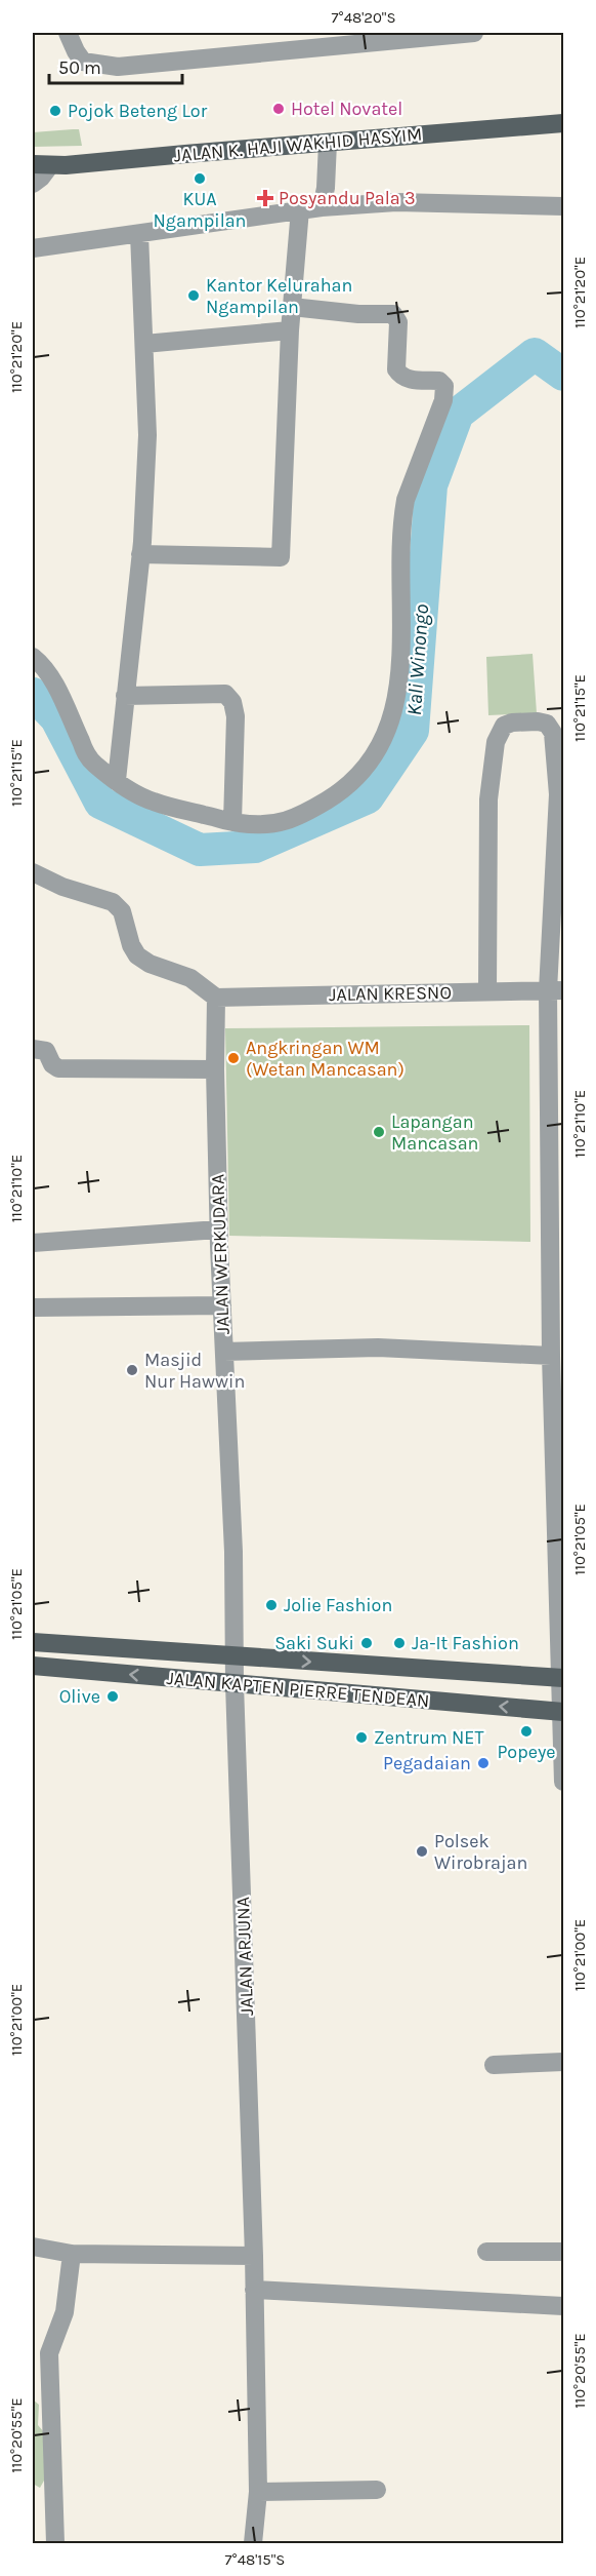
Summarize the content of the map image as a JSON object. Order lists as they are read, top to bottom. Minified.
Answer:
{"streets":{"main road":["JALAN K. HAJI WAKHID HASYIM","JALAN KAPTEN PIERRE TENDEAN"],"street":["JALAN KRESNO","JALAN WERKUDARA","JALAN ARJUNA"]},"crossings":[["JALAN KRESNO","JALAN WERKUDARA"],["JALAN WERKUDARA","JALAN KAPTEN PIERRE TENDEAN"],["JALAN WERKUDARA","JALAN ARJUNA"],["JALAN KAPTEN PIERRE TENDEAN","JALAN ARJUNA"]],"water":["Kali Winongo"],"places":{"other":["Hotel Novatel","Pojok Beteng Lor","KUA Ngampilan","Kantor Kelurahan Ngampilan","Angkringan WM (Wetan Mancasan)","Lapangan Mancasan","Masjid Nur Hawwin","Jolie Fashion","Saki Suki","Ja-It Fashion","Olive","Popeye","Zentrum NET","Pegadaian","Polsek Wirobrajan"],"health":["Posyandu Pala 3"]},"scale_bar":"50 m","coordinates":["7°48'20\"S","110°21'20\"E","110°21'15\"E","110°21'10\"E","110°21'05\"E","110°21'00\"E","110°20'55\"E","7°48'15\"S"]}
